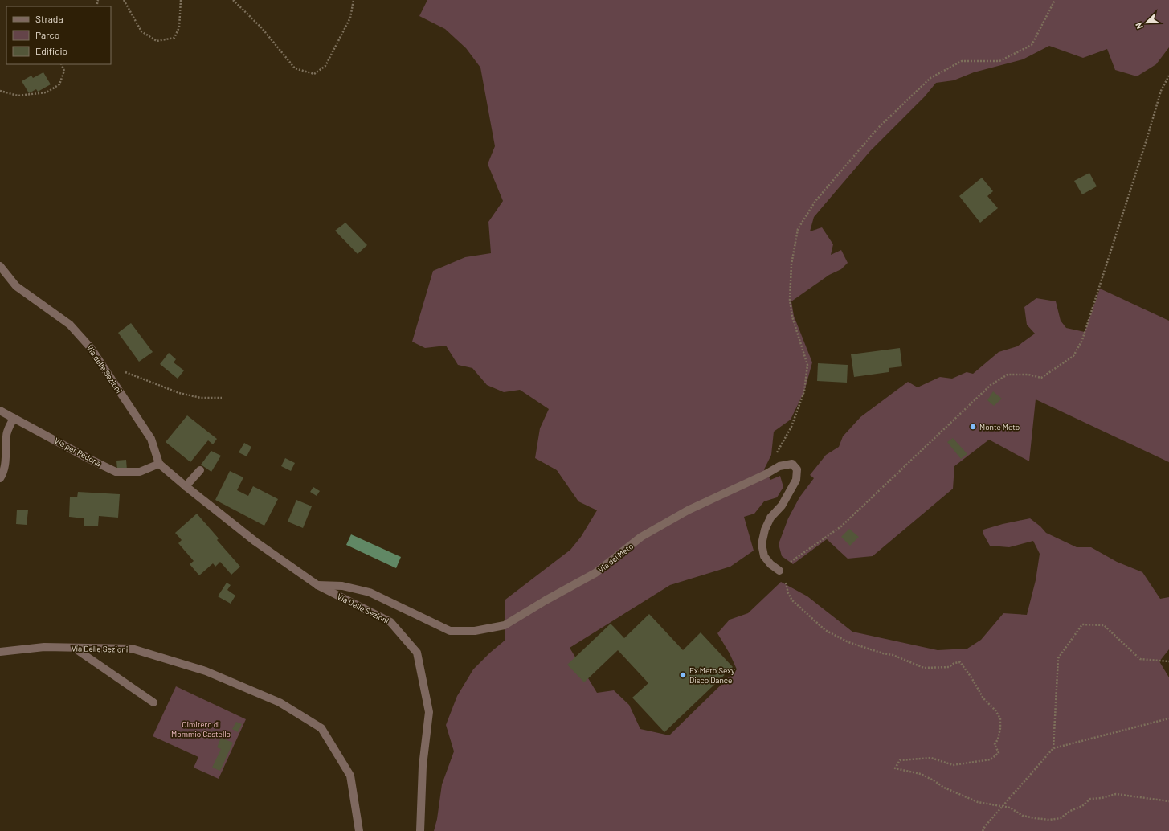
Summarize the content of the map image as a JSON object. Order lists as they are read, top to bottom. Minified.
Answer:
{"streets":{"street":["Via delle Sezioni","Via per Pedona","Via del Meto","Via Delle Sezioni"]},"crossings":[["Via delle Sezioni","Via per Pedona"],["Via delle Sezioni","Via Delle Sezioni"],["Via per Pedona","Via Delle Sezioni"],["Via del Meto","Via Delle Sezioni"]],"parks":["Cimitero di Mommio Castello"],"places":["Monte Meto","Ex Meto Sexy Disco Dance"],"legend":["Strada","Parco","Edificio"],"north":"bottom left"}
